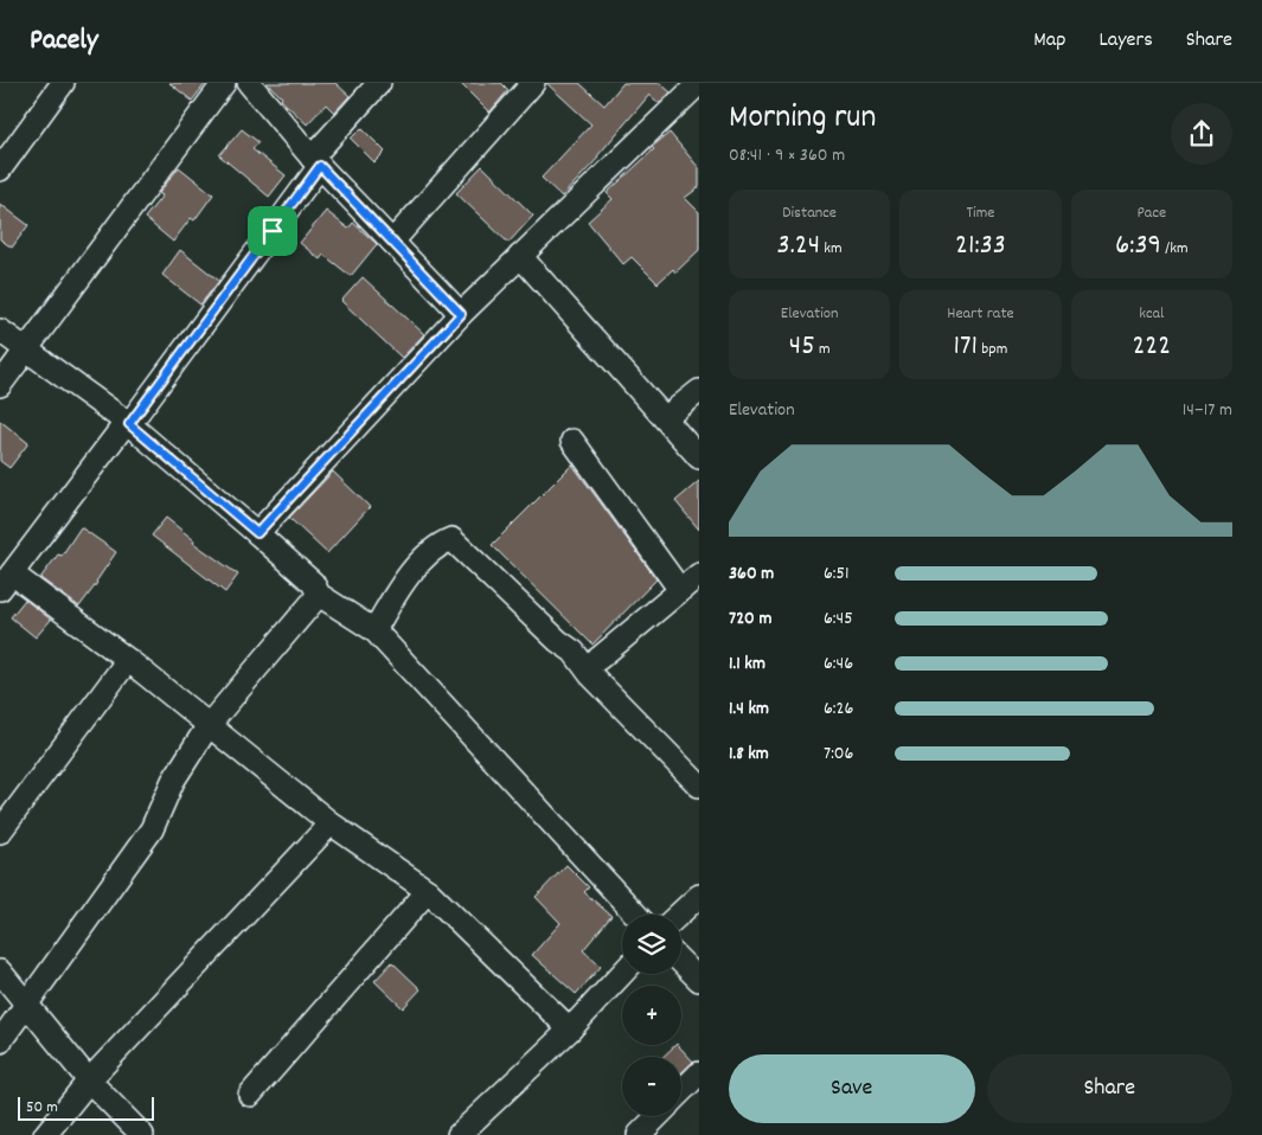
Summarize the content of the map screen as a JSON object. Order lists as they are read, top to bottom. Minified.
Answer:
{"scale_bar":"50 m","page":{"header":"Pacely","nav":["Map","Layers","Share"],"heading":["Morning run","08:41 · 9 × 360 m"],"stats":[["Distance","3.24 km"],["Time","21:33"],["Pace","6:39 /km"],["Elevation","45 m"],["Heart rate","171 bpm"],["kcal","222"]],"chart":["Elevation","14–17 m"],"list":[{"name":"360 m","note":"6:51"},{"name":"720 m","note":"6:45"},{"name":"1.1 km","note":"6:46"},{"name":"1.4 km","note":"6:26"},{"name":"1.8 km","note":"7:06"}],"map_buttons":["+","−"],"buttons":["Save","Share"],"scale":"50 m"}}
